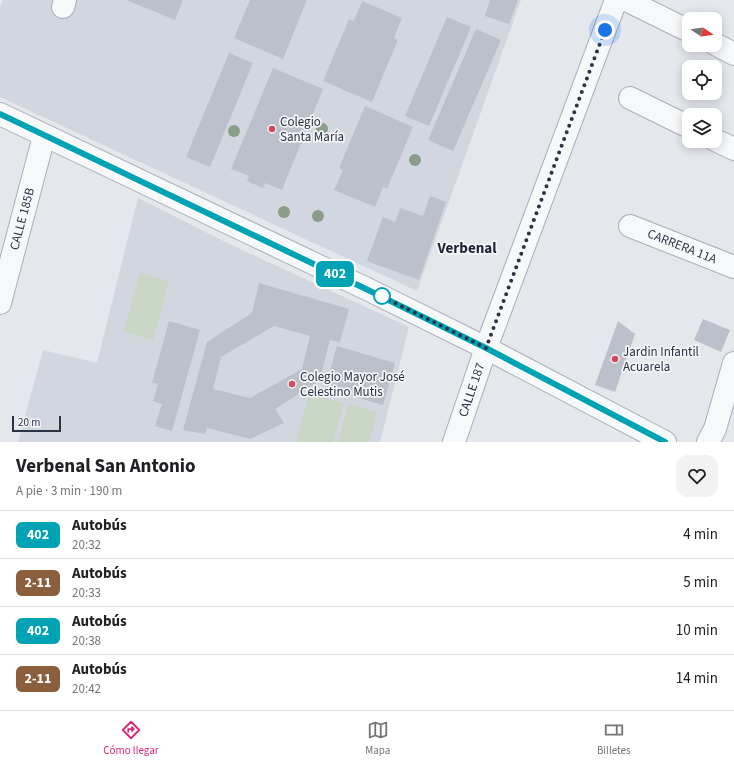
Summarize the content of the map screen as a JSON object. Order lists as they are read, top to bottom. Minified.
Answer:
{"streets":{"street":["CALLE 185B","CARRERA 11A","CALLE 187"]},"districts":["Verbenal"],"places":["Colegio Santa María","Jardin Infantil Acuarela","Colegio Mayor José Celestino Mutis"],"lines":["bus line 402"],"scale_bar":"20 m","north":"right","page":{"on_map":"402","scale":"20 m","heading":["Verbenal San Antonio","A pie · 3 min · 190 m"],"list":[{"mark":"402","name":"Autobús","note":"20:32","value":"4 min"},{"mark":"2-11","name":"Autobús","note":"20:33","value":"5 min"},{"mark":"402","name":"Autobús","note":"20:38","value":"10 min"},{"mark":"2-11","name":"Autobús","note":"20:42","value":"14 min"}],"tabs":["Cómo llegar","Mapa","Billetes"]}}
